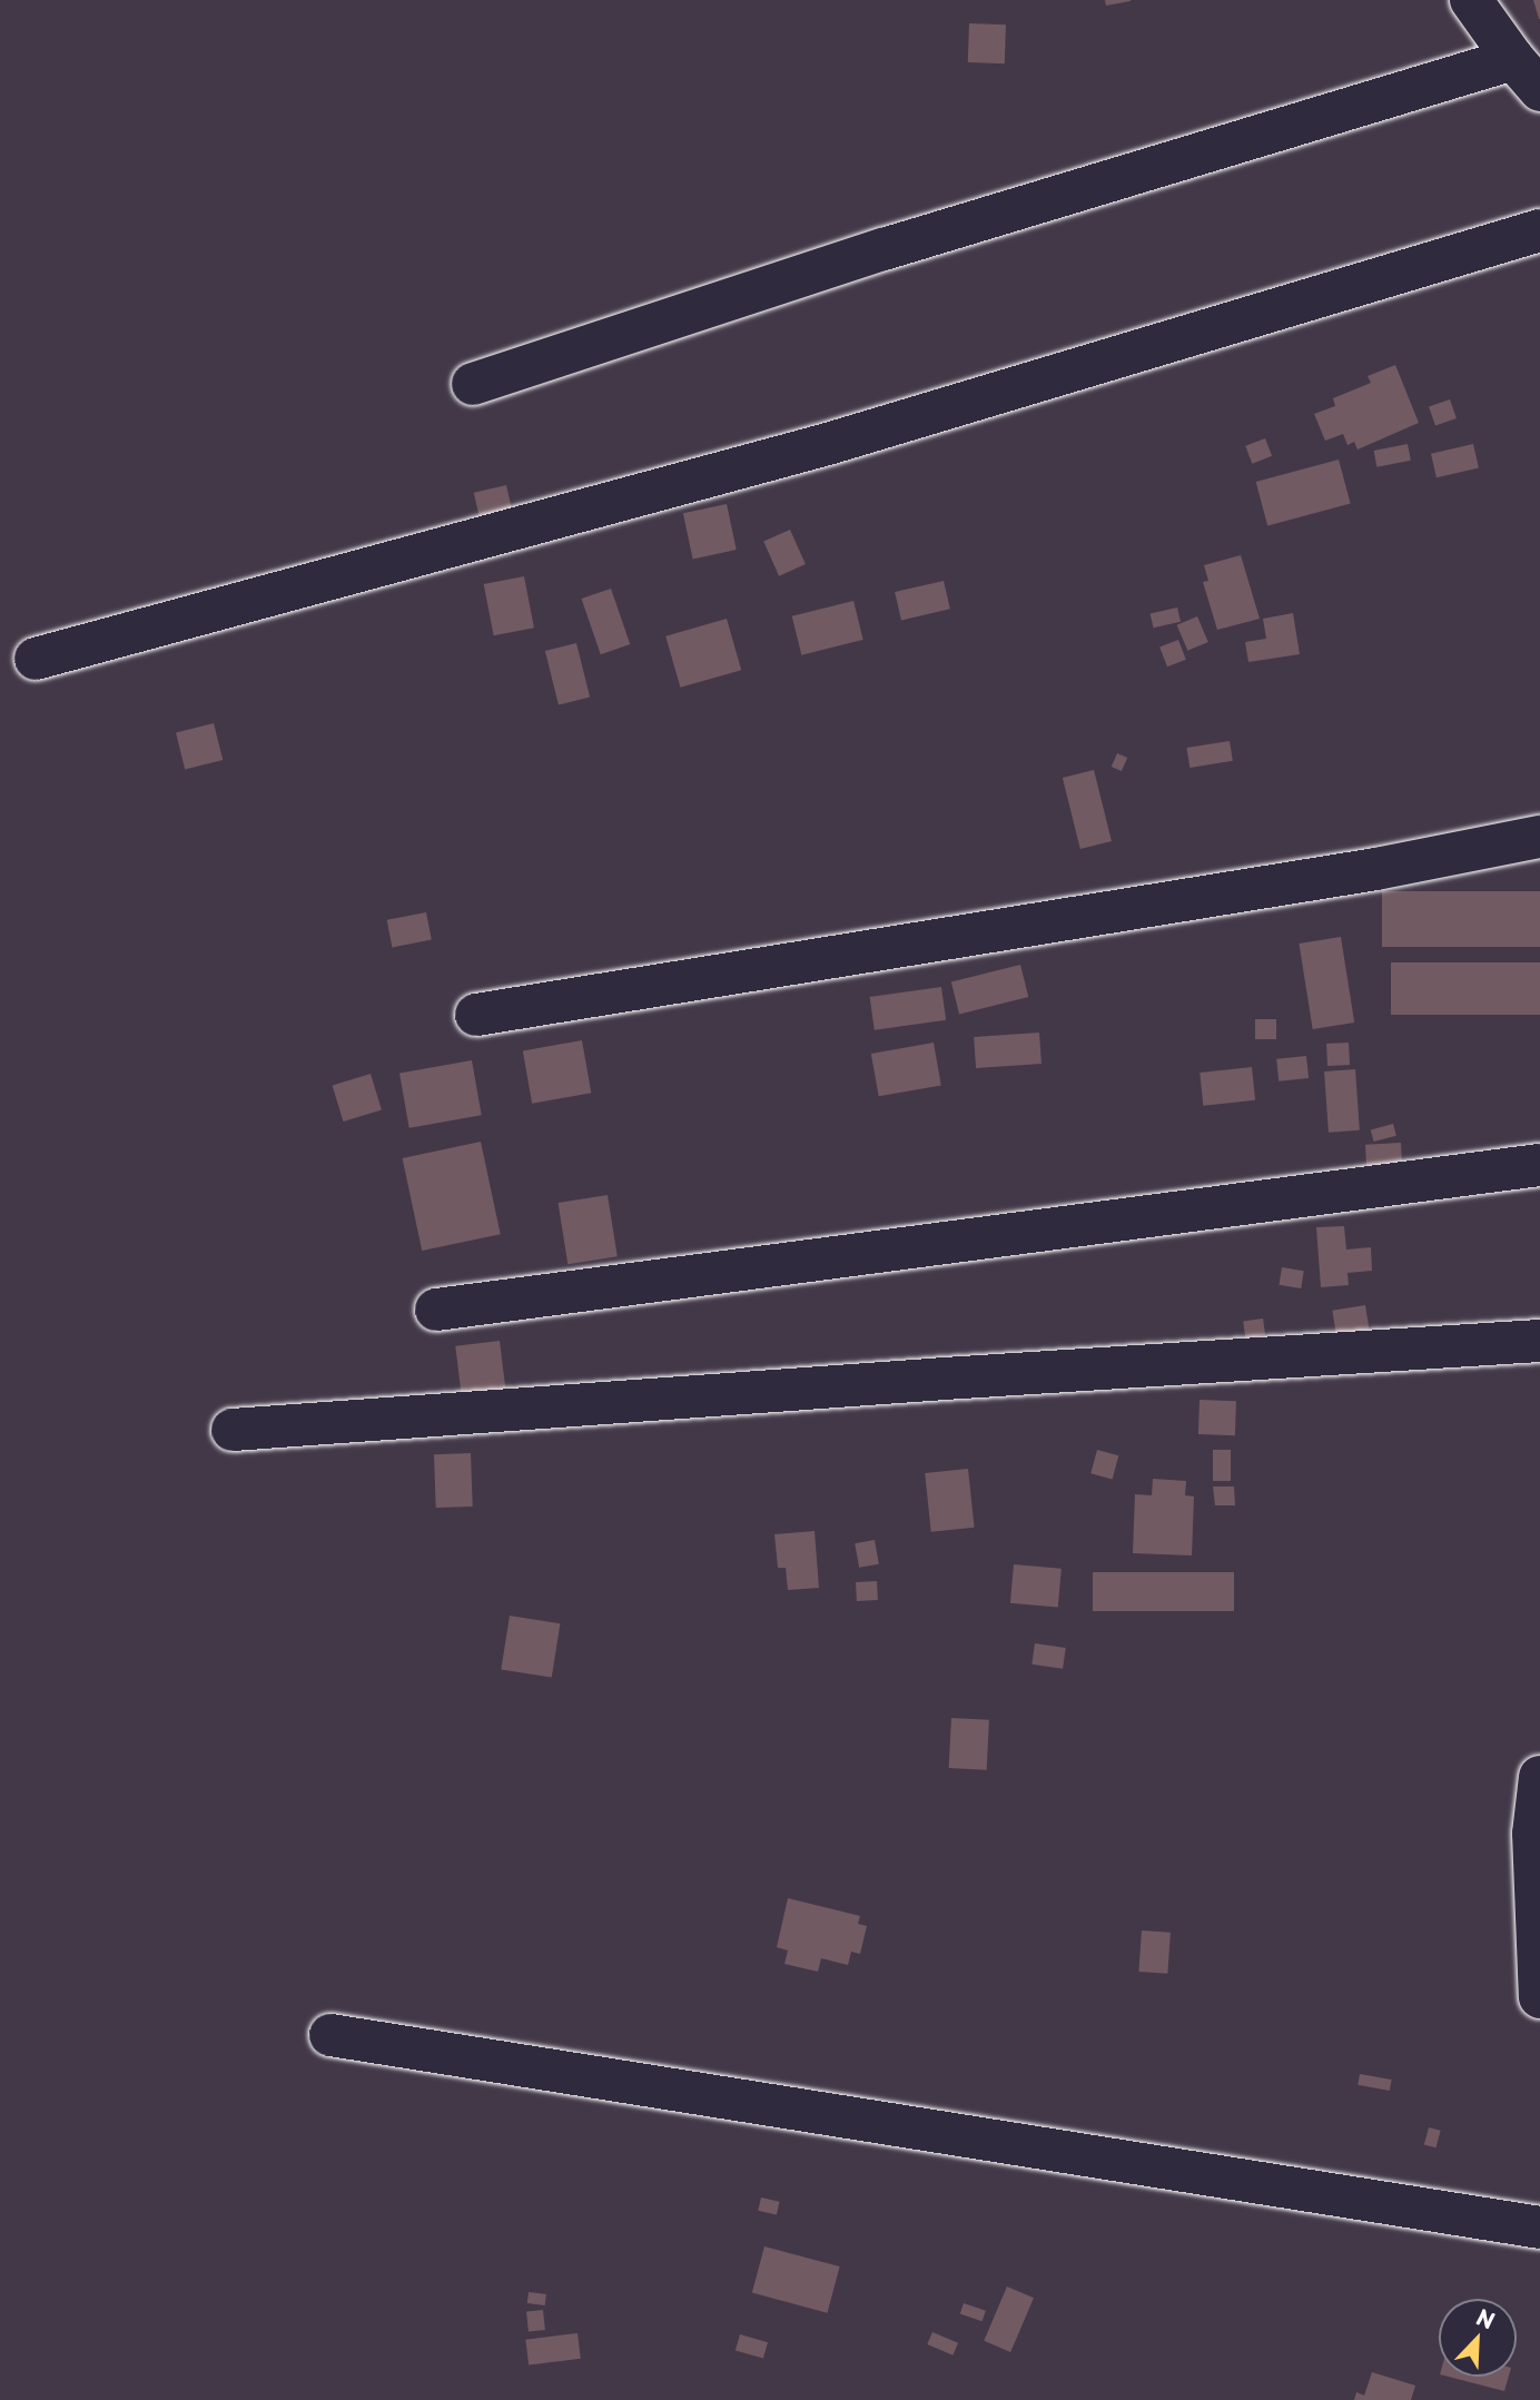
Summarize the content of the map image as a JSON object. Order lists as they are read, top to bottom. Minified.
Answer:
{"north":"top right"}
